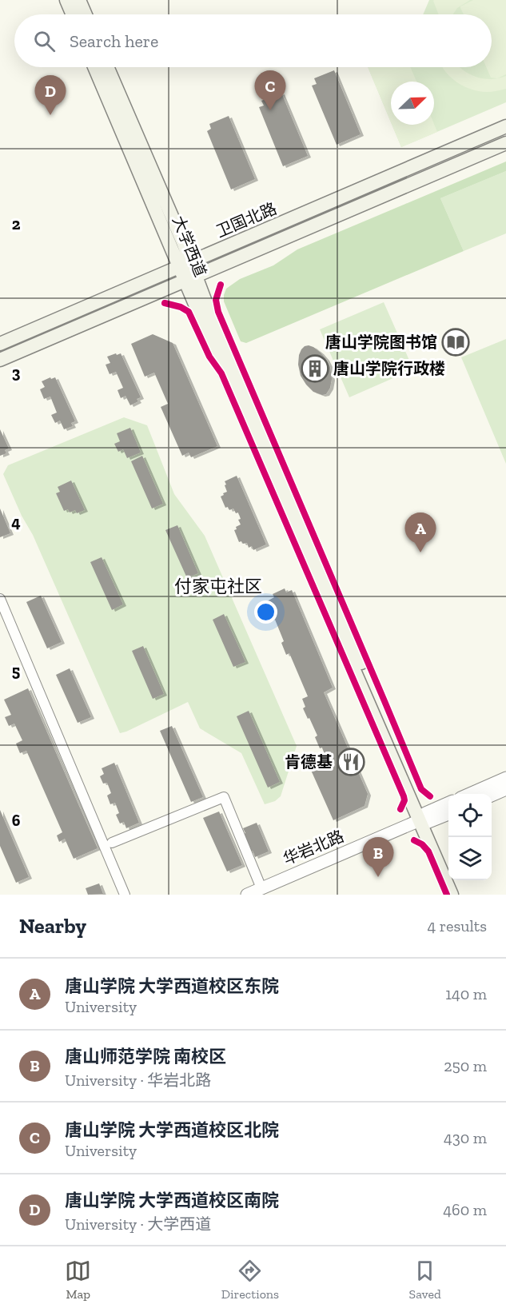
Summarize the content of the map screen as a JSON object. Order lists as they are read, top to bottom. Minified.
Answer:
{"streets":{"main road":["卫国北路","大学西道"],"street":["华岩北路"]},"crossings":[["卫国北路","大学西道"],["大学西道","华岩北路"]],"districts":["付家屯社区"],"places":{"library":["唐山学院图书馆"],"building":["唐山学院行政楼"],"restaurant":["肯德基"]},"north":"top right","page":{"search":"Search here","pins":["C","D","A","B"],"heading":["Nearby","4 results"],"list":[{"mark":"A","name":"唐山学院 大学西道校区东院","note":"University","value":"140 m"},{"mark":"B","name":"唐山师范学院 南校区","note":"University · 华岩北路","value":"250 m"},{"mark":"C","name":"唐山学院 大学西道校区北院","note":"University","value":"430 m"},{"mark":"D","name":"唐山学院 大学西道校区南院","note":"University · 大学西道","value":"460 m"}],"nav":["Map","Directions","Saved"]},"grid":{"rows":["2","3","4","5","6"]}}
